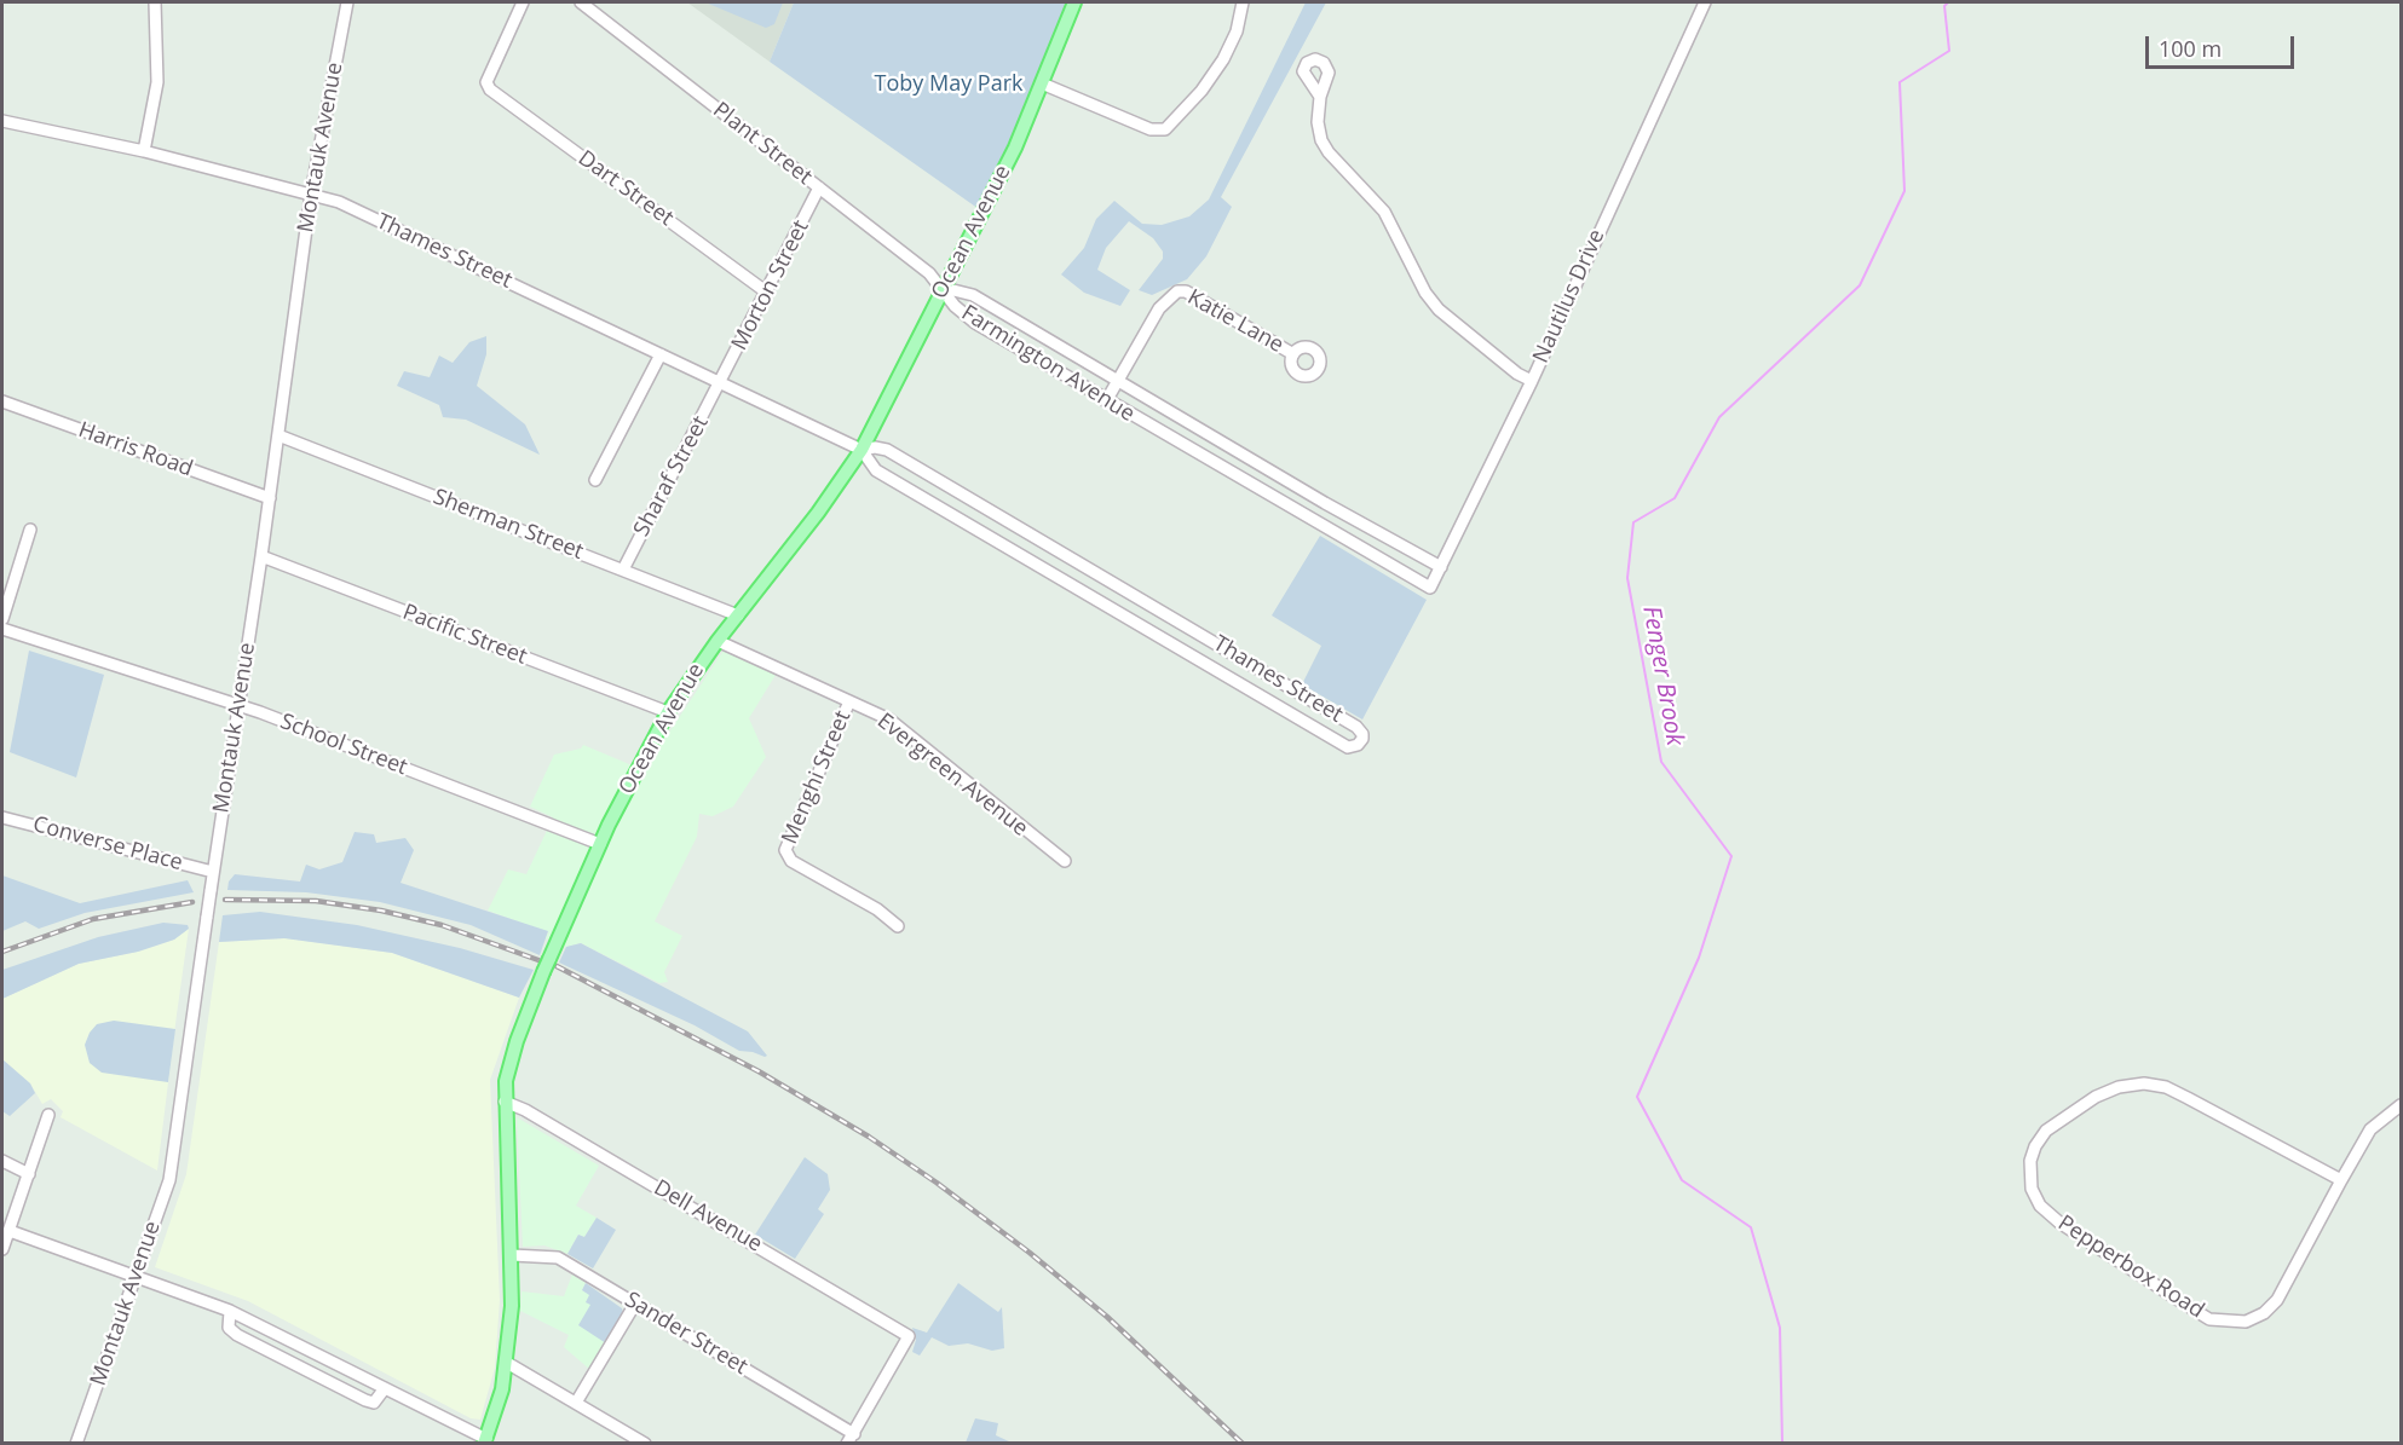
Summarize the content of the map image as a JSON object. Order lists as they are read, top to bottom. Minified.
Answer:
{"streets":{"main road":["Ocean Avenue"],"street":["Plant Street","Montauk Avenue","Dart Street","Thames Street","Morton Street","Nautilus Drive","Katie Lane","Farmington Avenue","Harris Road","Sharaf Street","Sherman Street","Pacific Street","School Street","Evergreen Avenue","Menghi Street","Converse Place","Dell Avenue","Pepperbox Road","Sander Street"]},"crossings":[["Plant Street","Ocean Avenue"],["Plant Street","Morton Street"],["Plant Street","Farmington Avenue"],["Montauk Avenue","Thames Street"],["Montauk Avenue","Harris Road"],["Montauk Avenue","Sherman Street"],["Montauk Avenue","Pacific Street"],["Montauk Avenue","School Street"],["Montauk Avenue","Converse Place"],["Dart Street","Morton Street"],["Ocean Avenue","Thames Street"],["Ocean Avenue","Farmington Avenue"],["Ocean Avenue","Sherman Street"],["Ocean Avenue","Pacific Street"],["Ocean Avenue","School Street"],["Ocean Avenue","Evergreen Avenue"],["Ocean Avenue","Dell Avenue"],["Ocean Avenue","Sander Street"],["Thames Street","Morton Street"],["Thames Street","Sharaf Street"],["Morton Street","Sharaf Street"],["Nautilus Drive","Farmington Avenue"],["Katie Lane","Farmington Avenue"],["Sharaf Street","Sherman Street"],["Evergreen Avenue","Menghi Street"],["Dell Avenue","Sander Street"]],"water":["Fenger Brook"],"parks":["Toby May Park"],"scale_bar":"100 m"}
